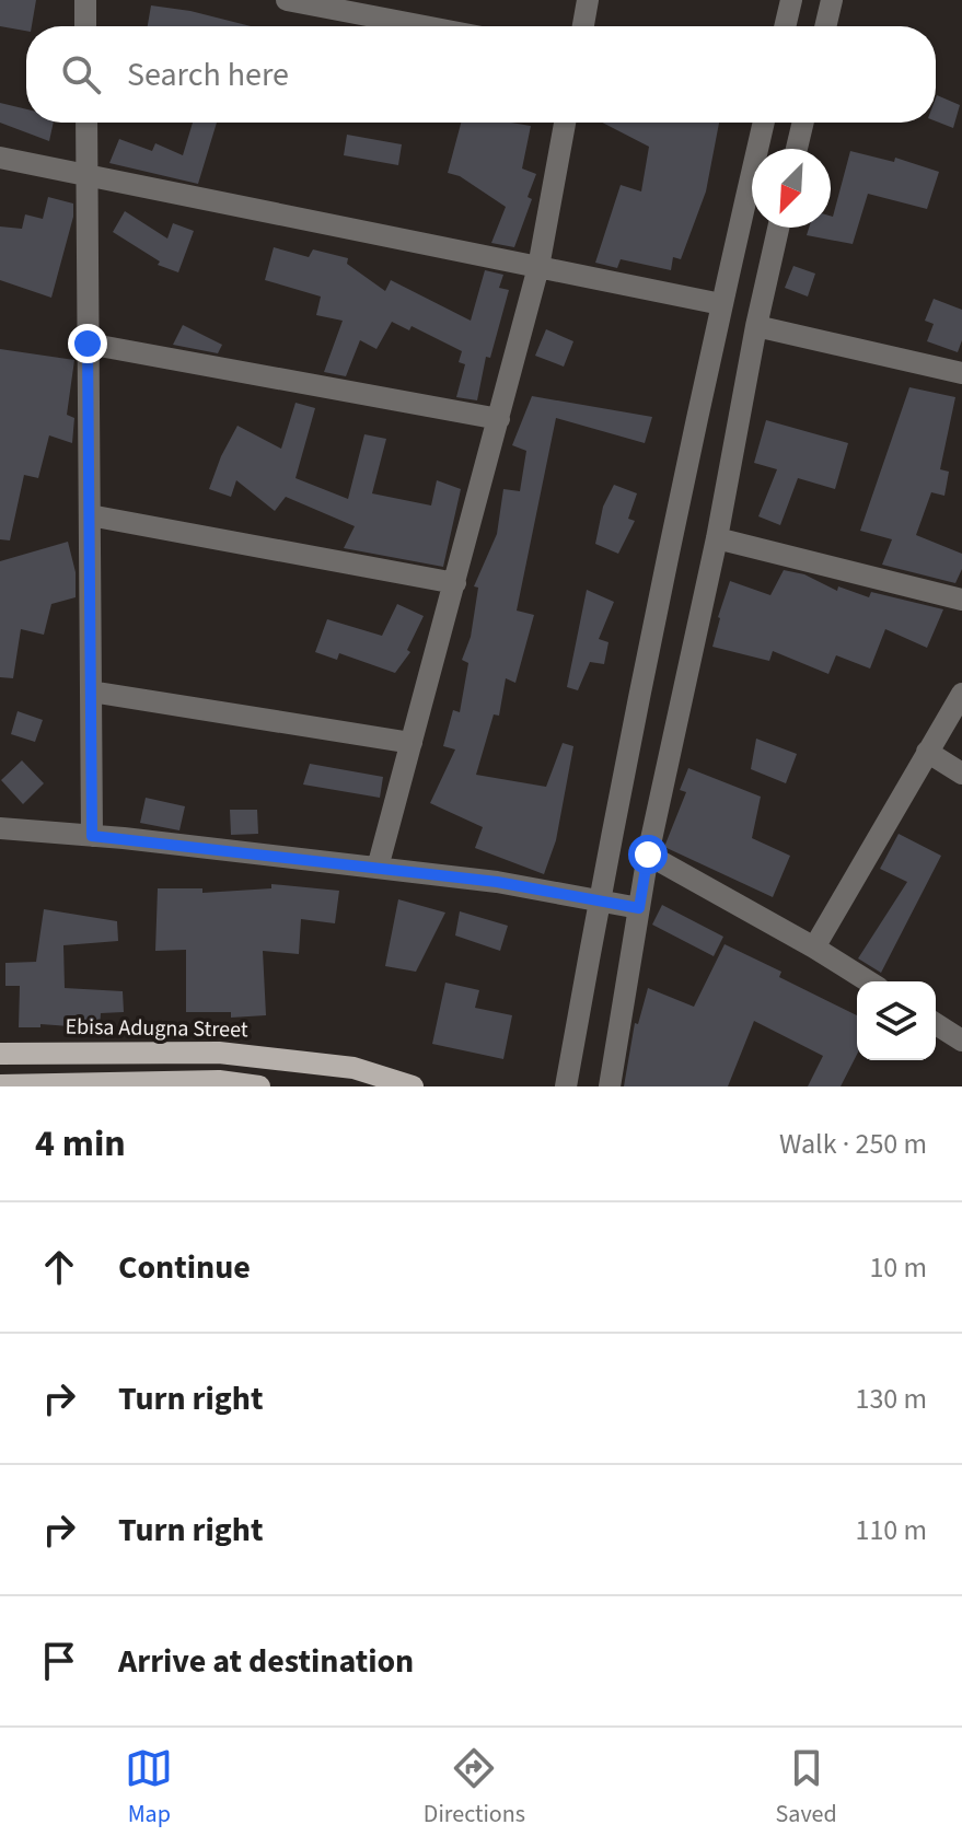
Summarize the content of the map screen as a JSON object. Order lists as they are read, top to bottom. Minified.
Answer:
{"streets":{"main road":["Ebisa Adugna Street"]},"north":"bottom left","page":{"search":"Search here","heading":["4 min","Walk · 250 m"],"list":[["Continue","10 m"],["Turn right","130 m"],["Turn right","110 m"],"Arrive at destination"],"nav":["Map","Directions","Saved"]}}
